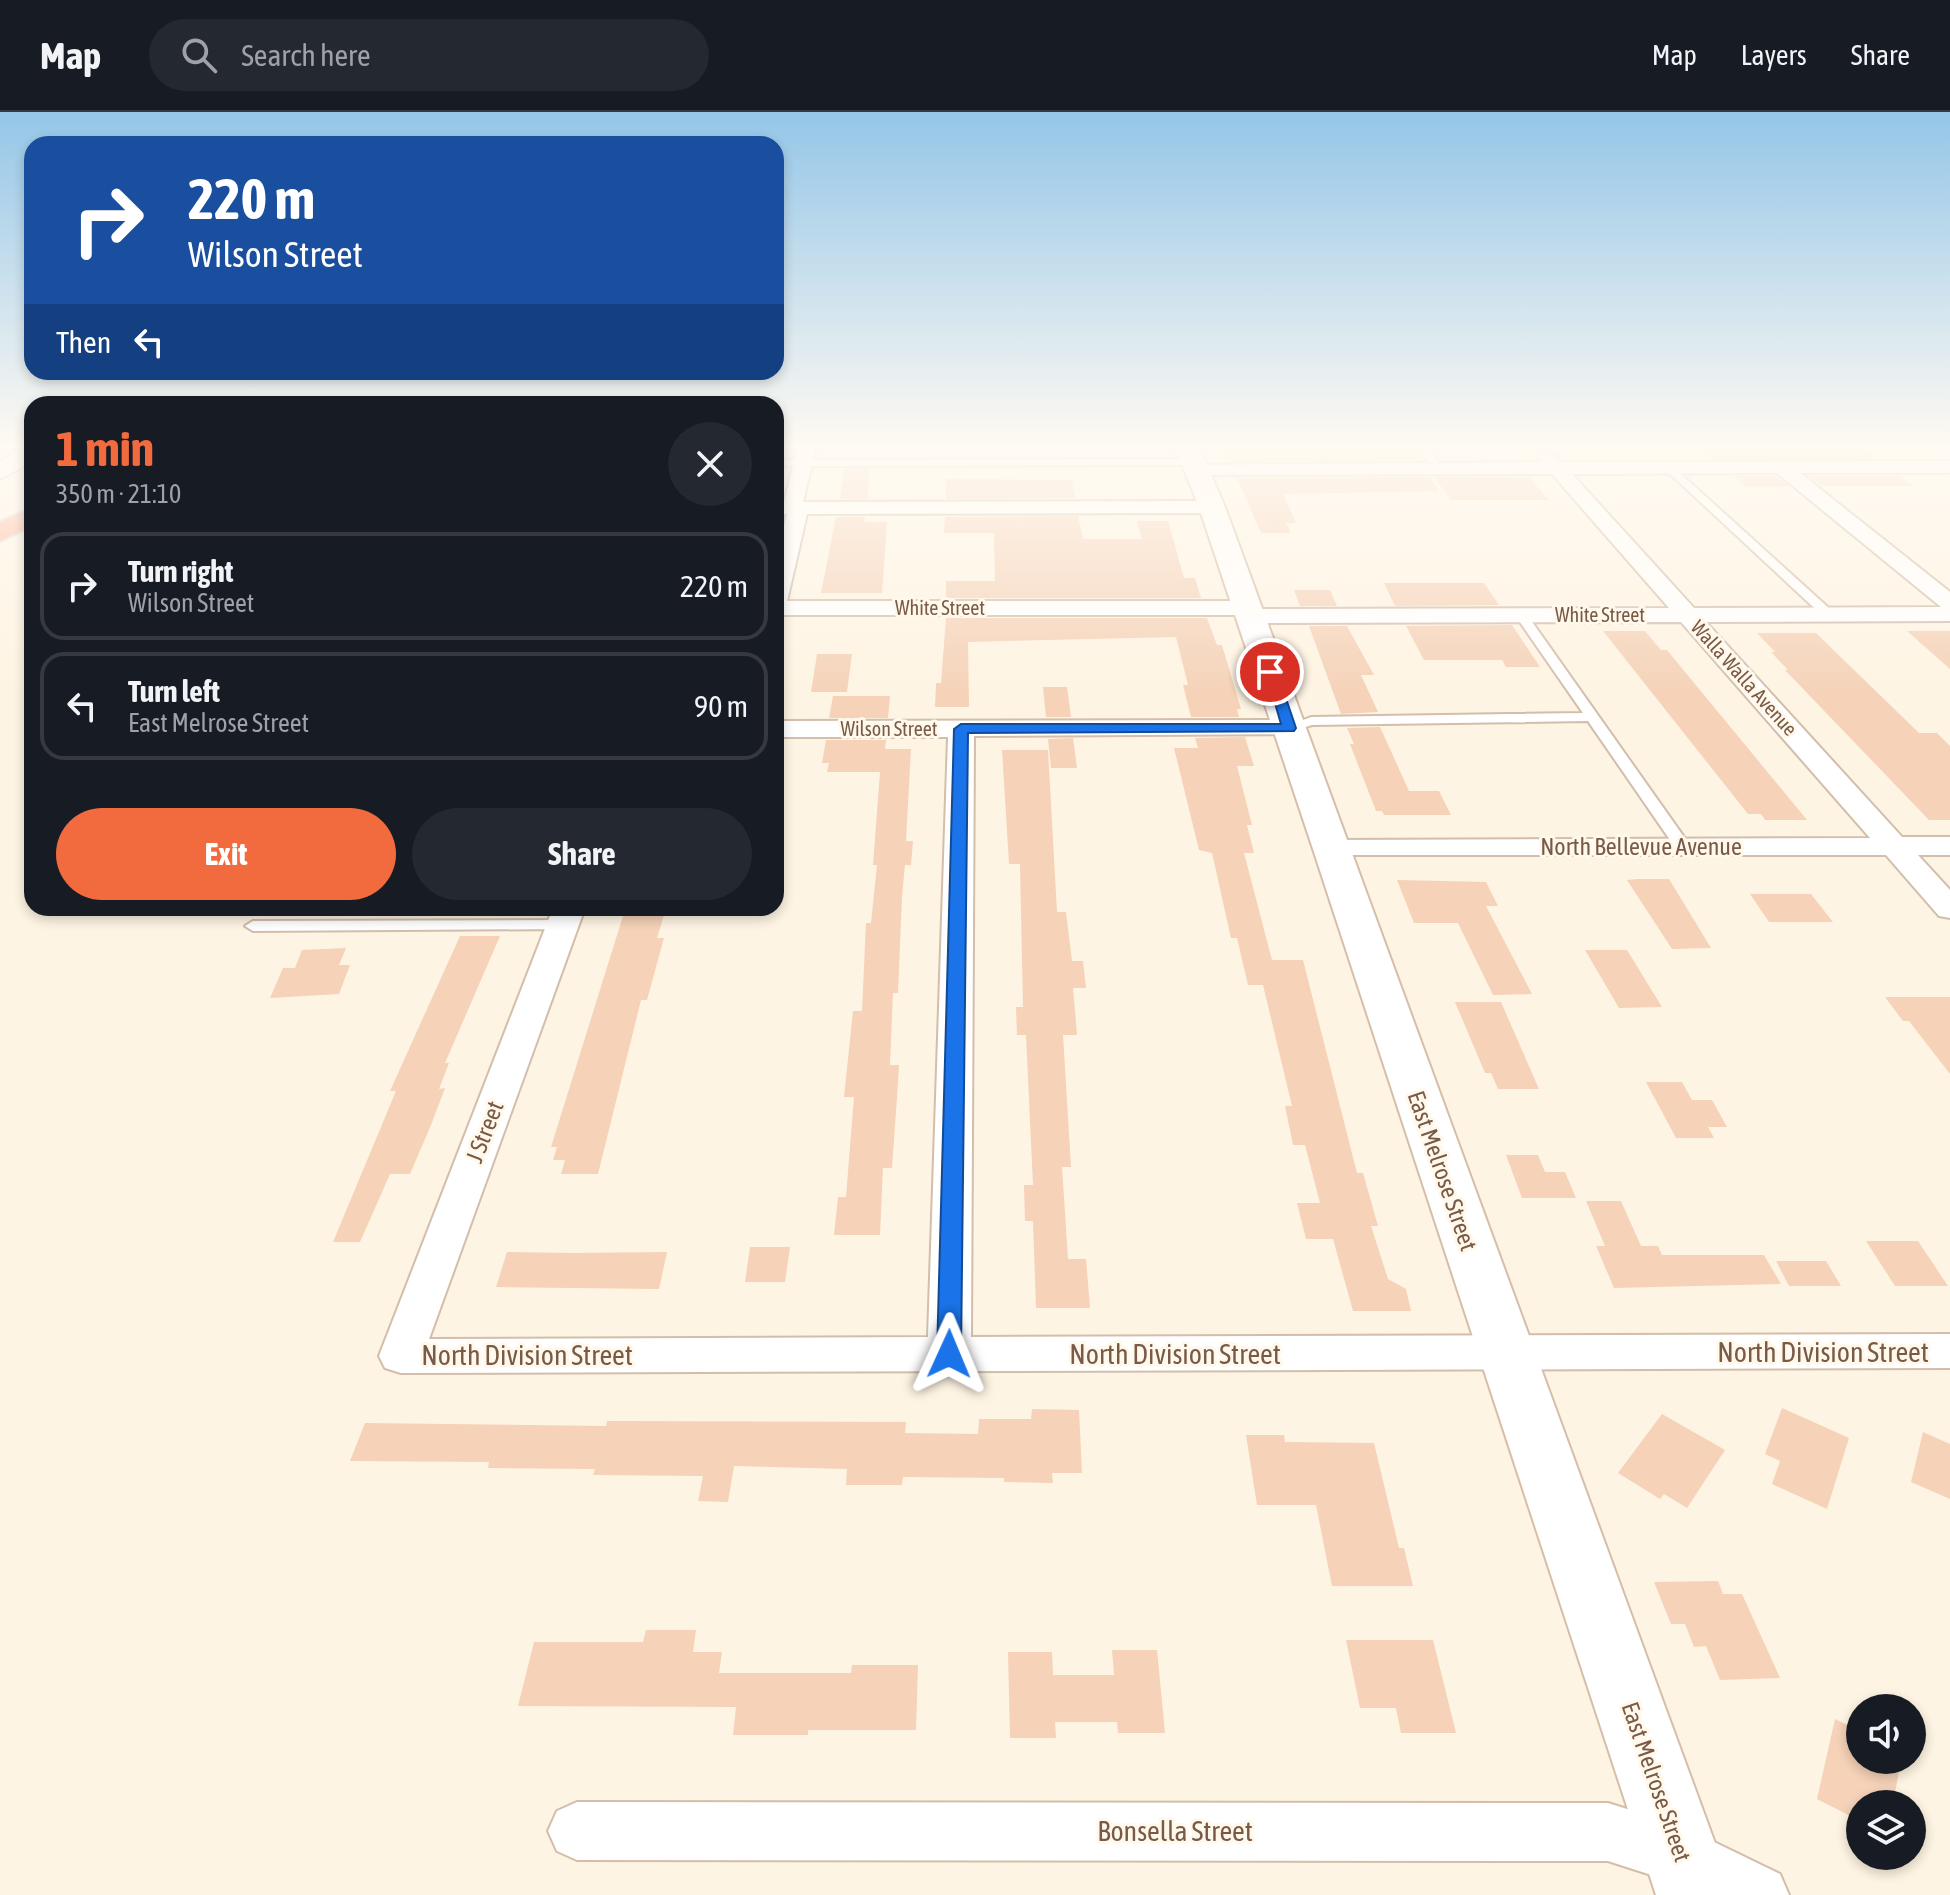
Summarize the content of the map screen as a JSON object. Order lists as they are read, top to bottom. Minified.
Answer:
{"streets":{"main road":["East Melrose Street"],"street":["White Street","Walla Walla Avenue","Wilson Street","North Bellevue Avenue","J Street","North Division Street","Bonsella Street"]},"crossings":[["White Street","Walla Walla Avenue"],["White Street","East Melrose Street"],["Walla Walla Avenue","North Bellevue Avenue"],["Wilson Street","East Melrose Street"],["North Bellevue Avenue","East Melrose Street"],["J Street","North Division Street"],["East Melrose Street","North Division Street"],["East Melrose Street","Bonsella Street"]],"page":{"header":"Map","search":"Search here","nav":["Map","Layers","Share"],"turn":["220 m","Wilson Street"],"then":"Then","heading":["1 min","350 m · 21:10"],"list":[{"name":"Turn right","note":"Wilson Street","value":"220 m"},{"name":"Turn left","note":"East Melrose Street","value":"90 m"}],"buttons":["Exit","Share"]}}
